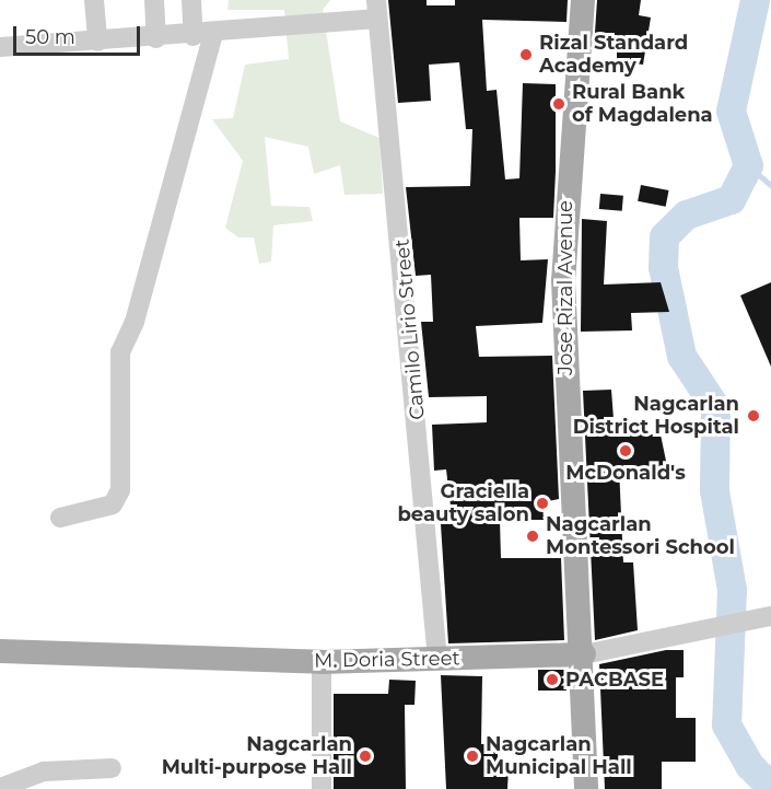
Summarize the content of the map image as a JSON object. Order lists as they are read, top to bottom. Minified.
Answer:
{"streets":{"main road":["Jose Rizal Avenue","M. Doria Street"],"street":["Camilo Lirio Street"]},"crossings":[["Jose Rizal Avenue","M. Doria Street"],["Camilo Lirio Street","M. Doria Street"]],"places":["Rizal Standard Academy","Rural Bank of Magdalena","Nagcarlan District Hospital","McDonald's","Graciella beauty salon","Nagcarlan Montessori School","PACBASE","Nagcarlan Multi-purpose Hall","Nagcarlan Municipal Hall"],"scale_bar":"50 m"}
